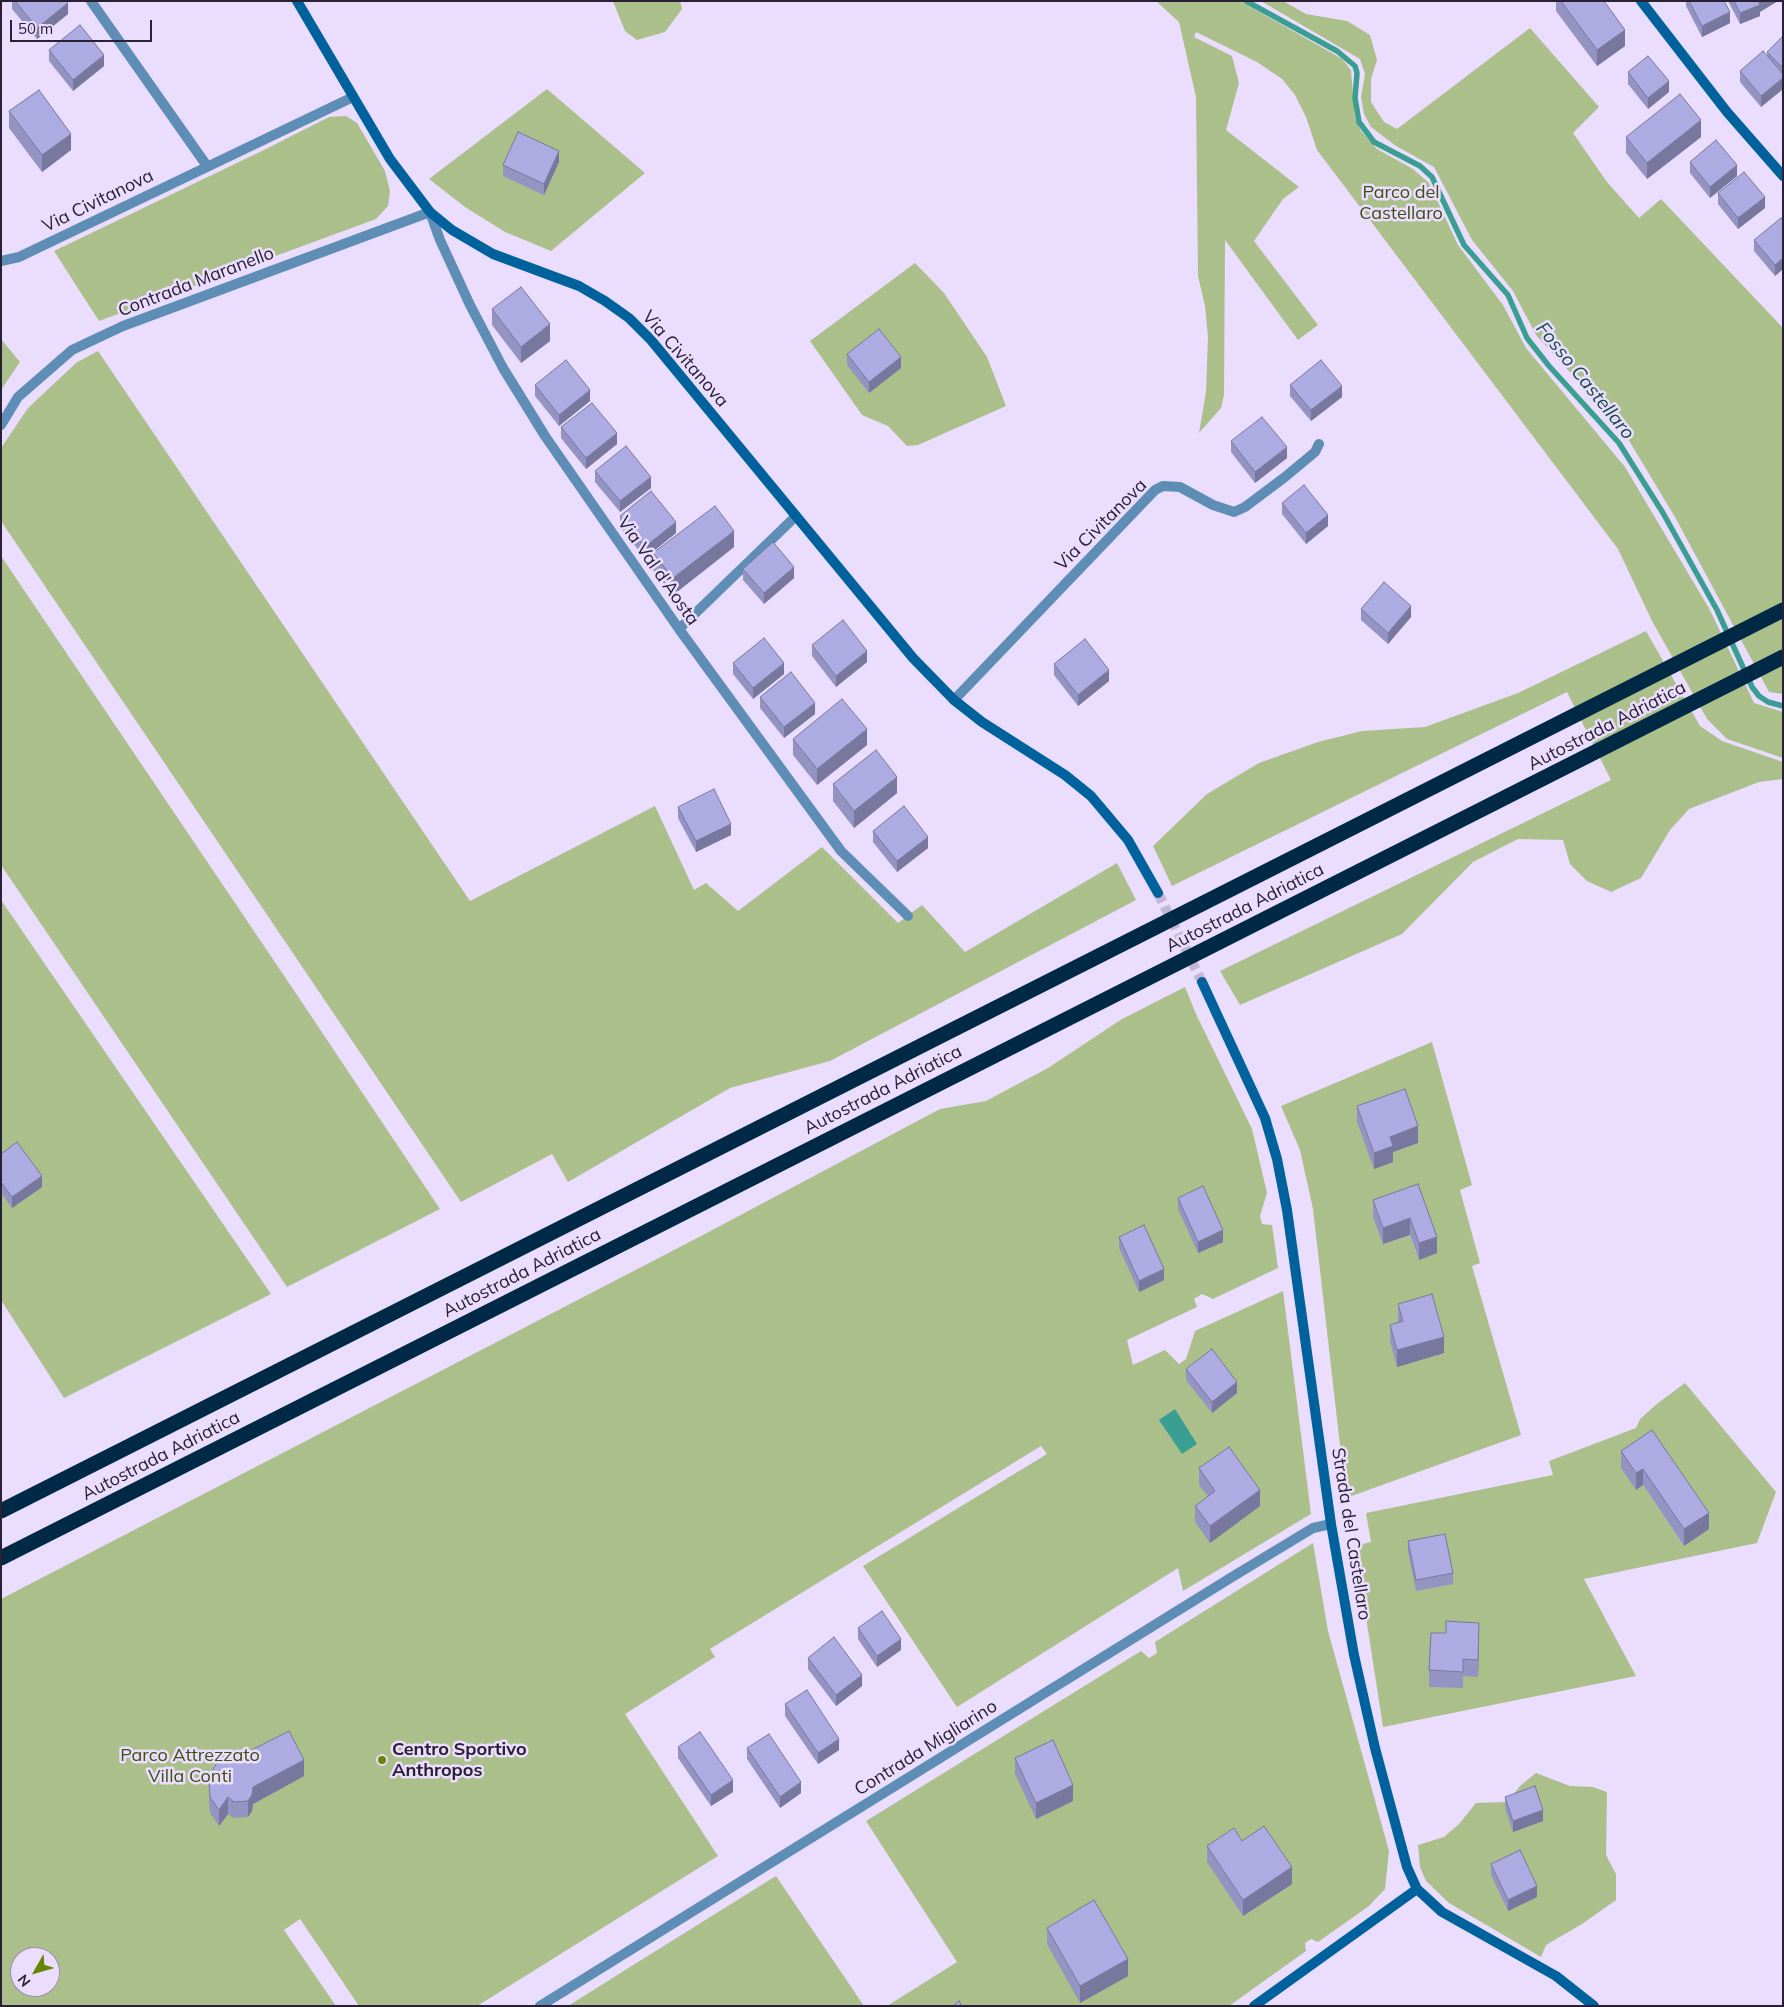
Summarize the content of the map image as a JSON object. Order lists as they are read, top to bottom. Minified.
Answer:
{"streets":{"highway":["Autostrada Adriatica"],"street":["Via Civitanova","Contrada Maranello","Via Val d'Aosta","Strada del Castellaro","Contrada Migliarino"]},"crossings":[["Via Civitanova","Contrada Maranello"],["Via Civitanova","Via Val d'Aosta"],["Contrada Maranello","Via Val d'Aosta"],["Strada del Castellaro","Contrada Migliarino"]],"water":["Fosso Castellaro"],"parks":["Parco del Castellaro","Parco Attrezzato Villa Conti"],"places":["Centro Sportivo Anthropos"],"scale_bar":"50 m","north":"bottom left"}
